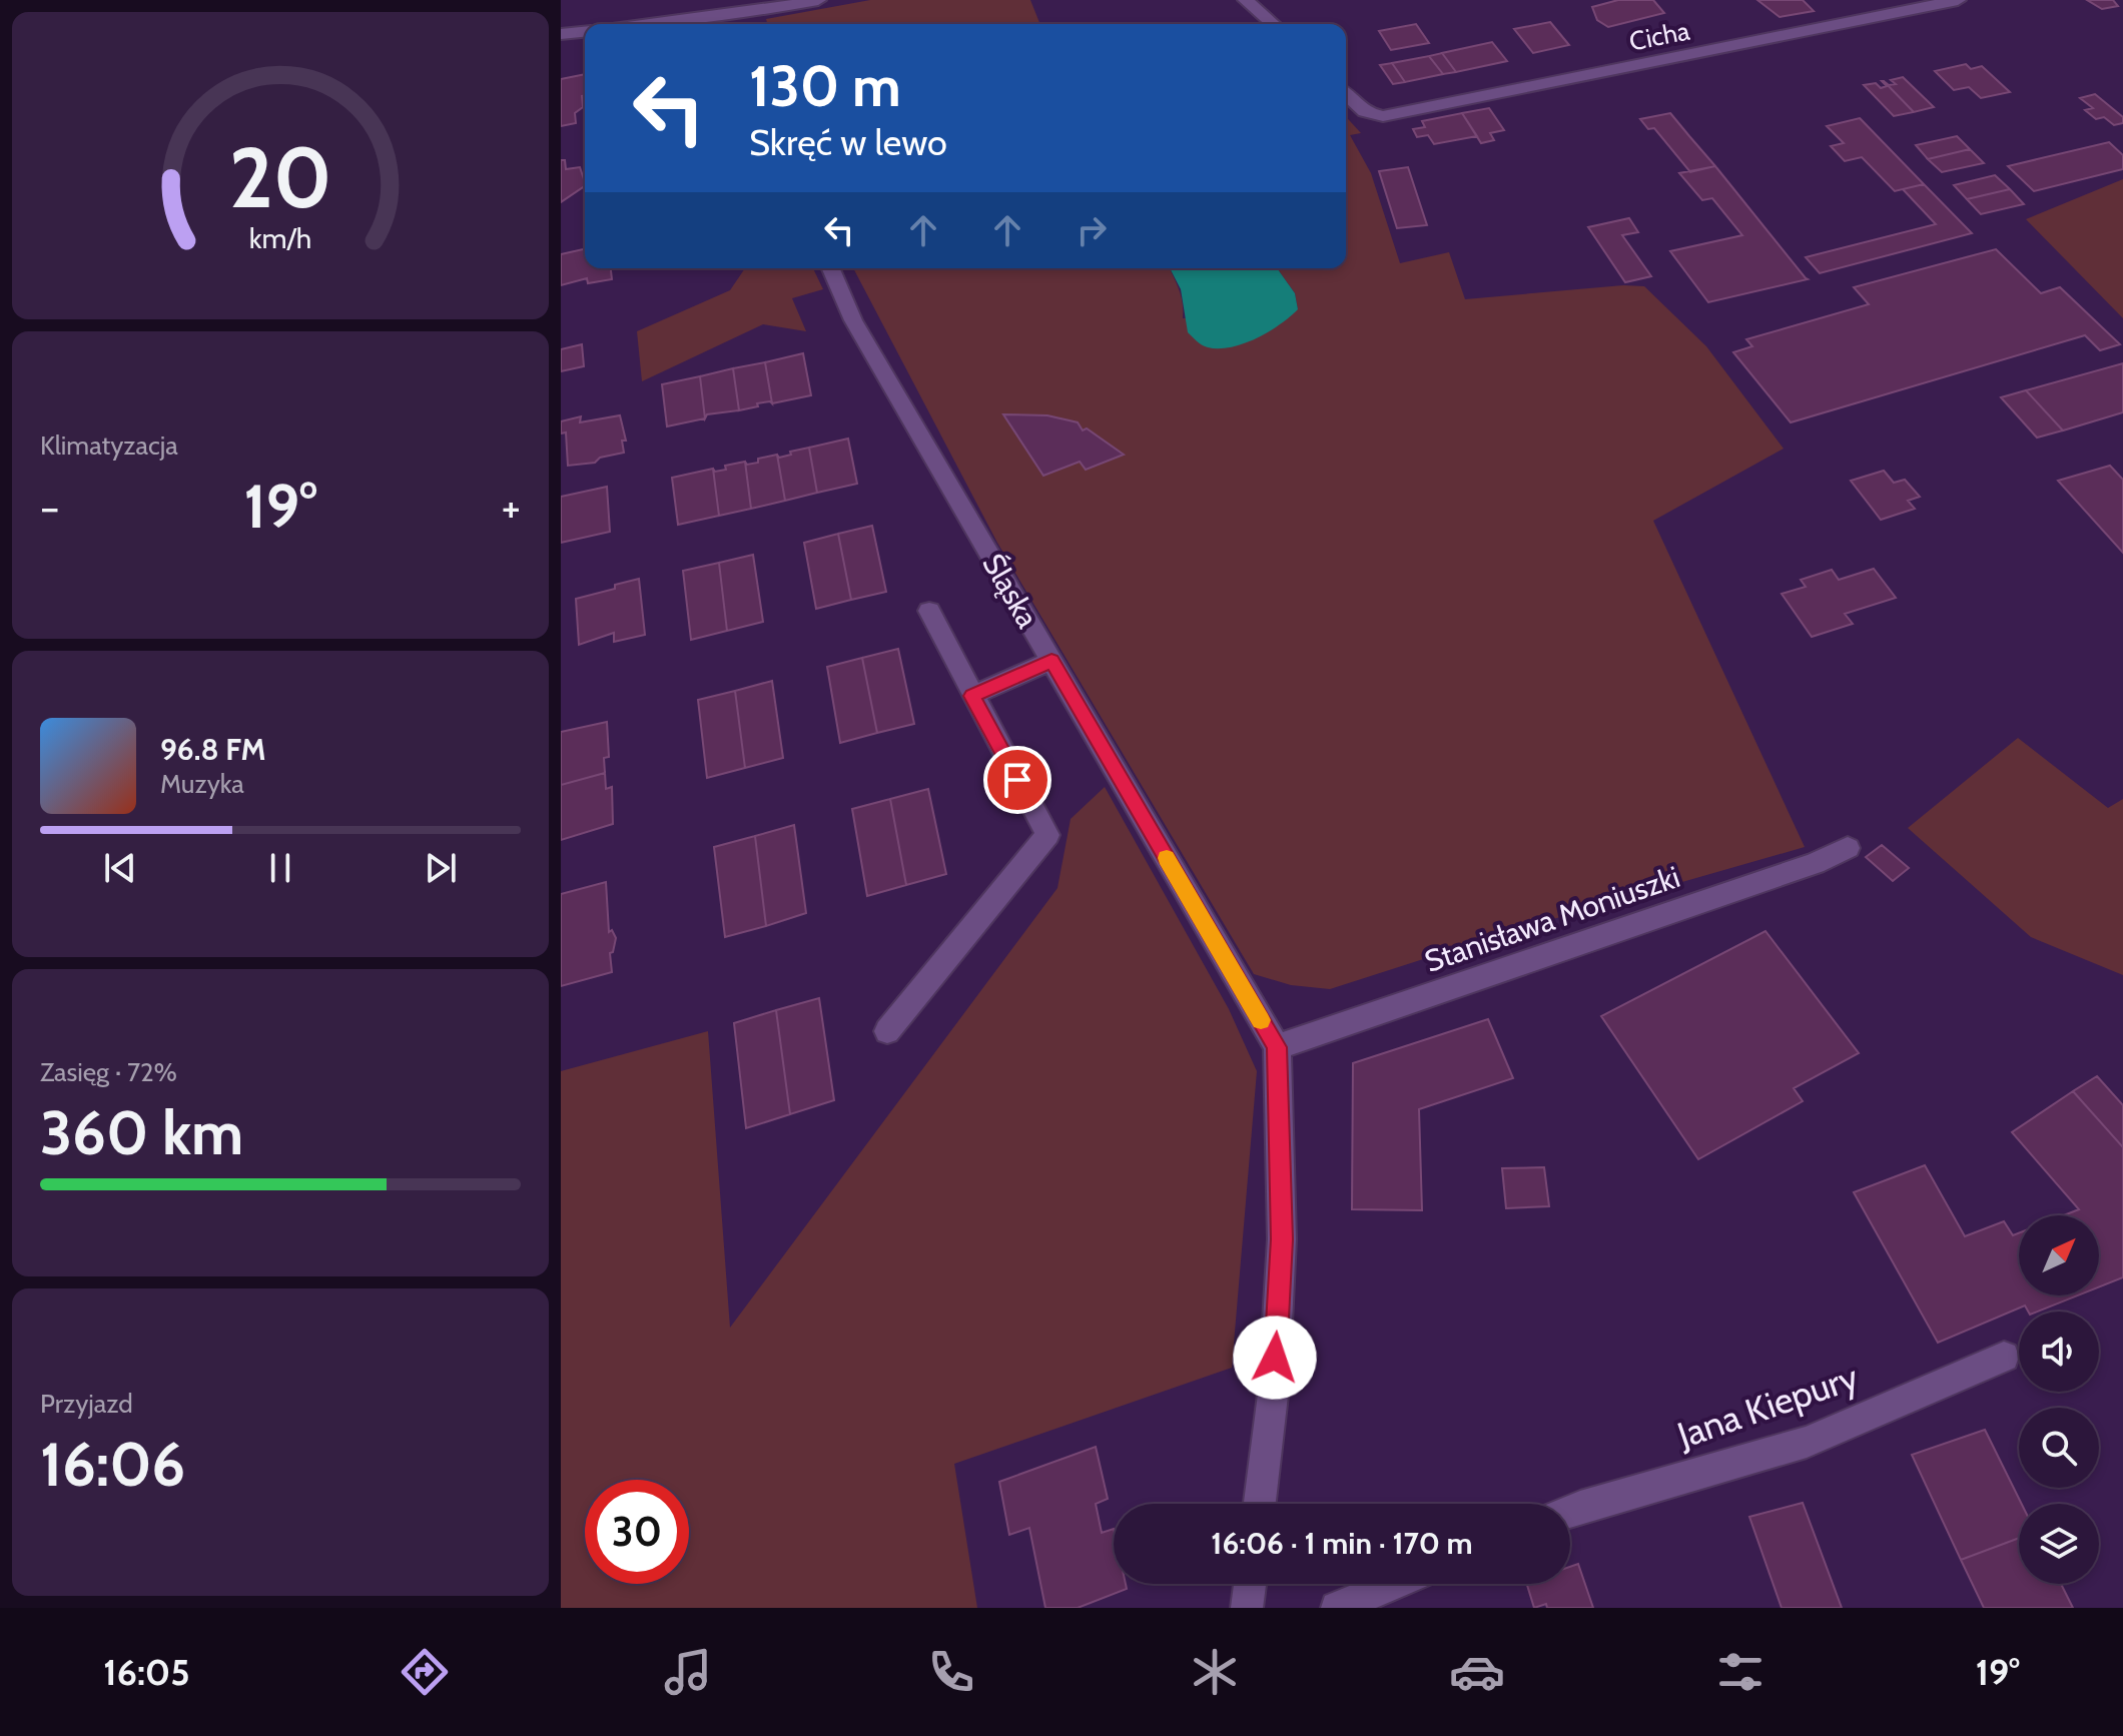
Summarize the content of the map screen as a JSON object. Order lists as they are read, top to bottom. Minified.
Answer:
{"streets":{"street":["Cicha","Śląska","Stanisława Moniuszki","Jana Kiepury"]},"crossings":[["Śląska","Stanisława Moniuszki"]],"north":"top right","page":{"turn":["130 m","Skręć w lewo"],"tile":["Klimatyzacja",["Zasięg · 72%","360 km"],["Przyjazd","16:06"]],"heat":["−","19°","+"],"song":["96.8 FM","Muzyka"],"limit":"30","trip":"16:06 · 1 min · 170 m","tabs":["16:05","19°"],"gauge":["20","km/h"]}}
